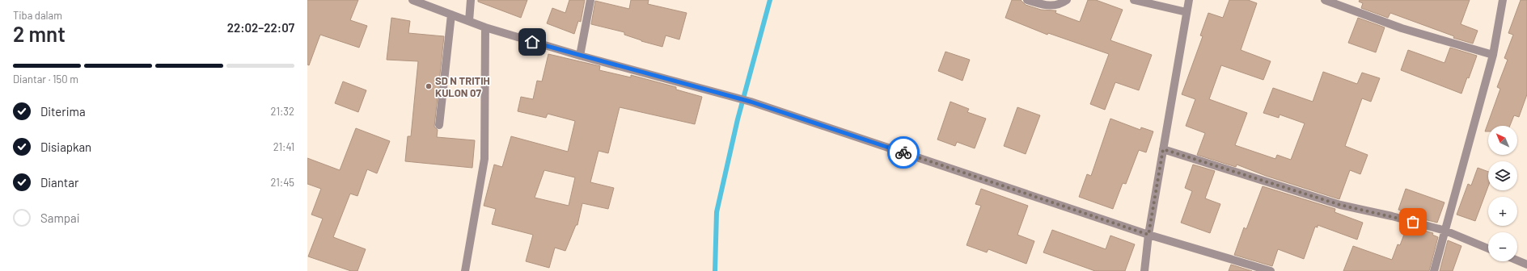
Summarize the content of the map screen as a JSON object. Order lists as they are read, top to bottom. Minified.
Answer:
{"places":["SD N TRITIH KULON 07"],"north":"top left","page":{"heading":["2 mnt","Tiba dalam","22:02–22:07"],"bar":"Diantar · 150 m","list":[["Diterima","21:32"],["Disiapkan","21:41"],["Diantar","21:45"],"Sampai"],"map_buttons":["+","−"]}}
